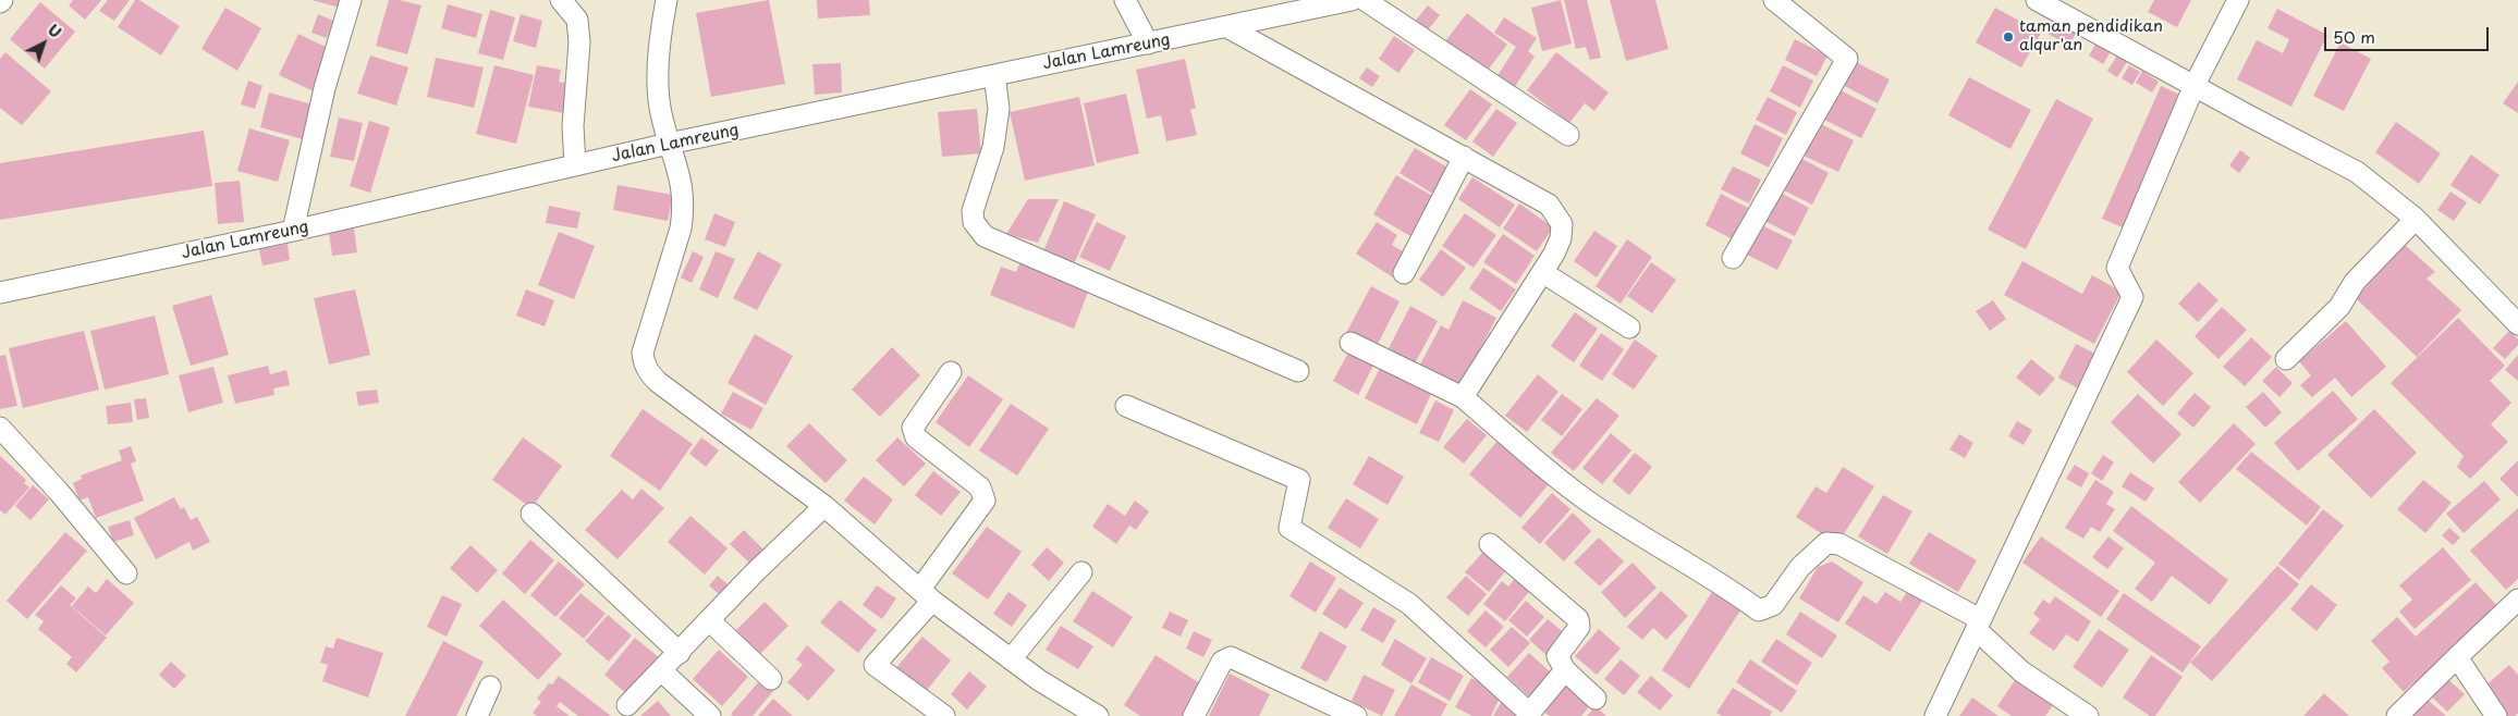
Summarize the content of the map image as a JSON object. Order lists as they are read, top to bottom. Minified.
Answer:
{"streets":{"street":["Jalan Lamreung"]},"places":["taman pendidikan alqur'an"],"scale_bar":"50 m","north":"top right"}
